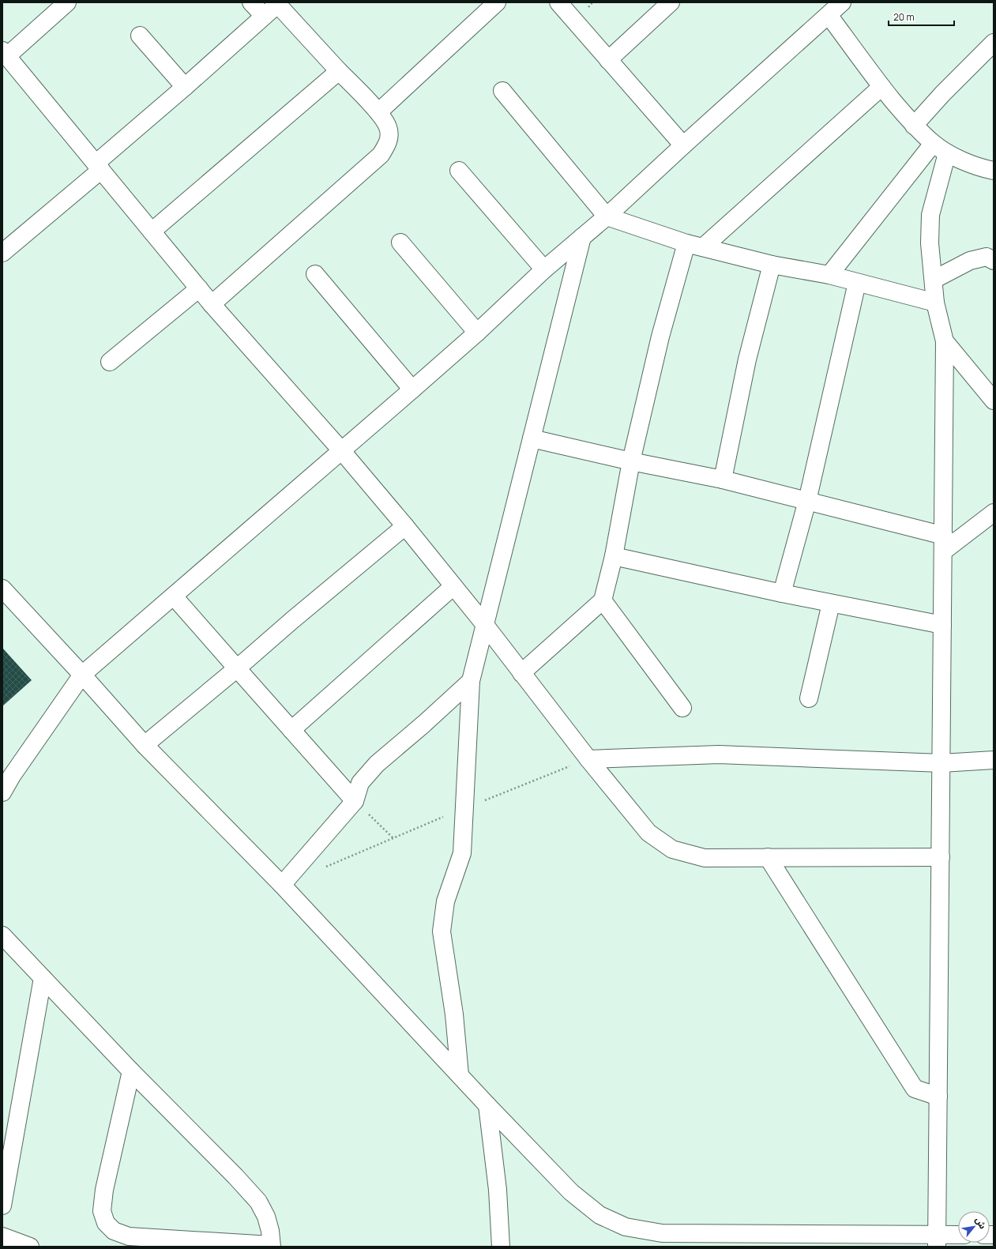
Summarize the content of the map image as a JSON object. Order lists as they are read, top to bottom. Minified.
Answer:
{"scale_bar":"20 m","north":"top right"}
